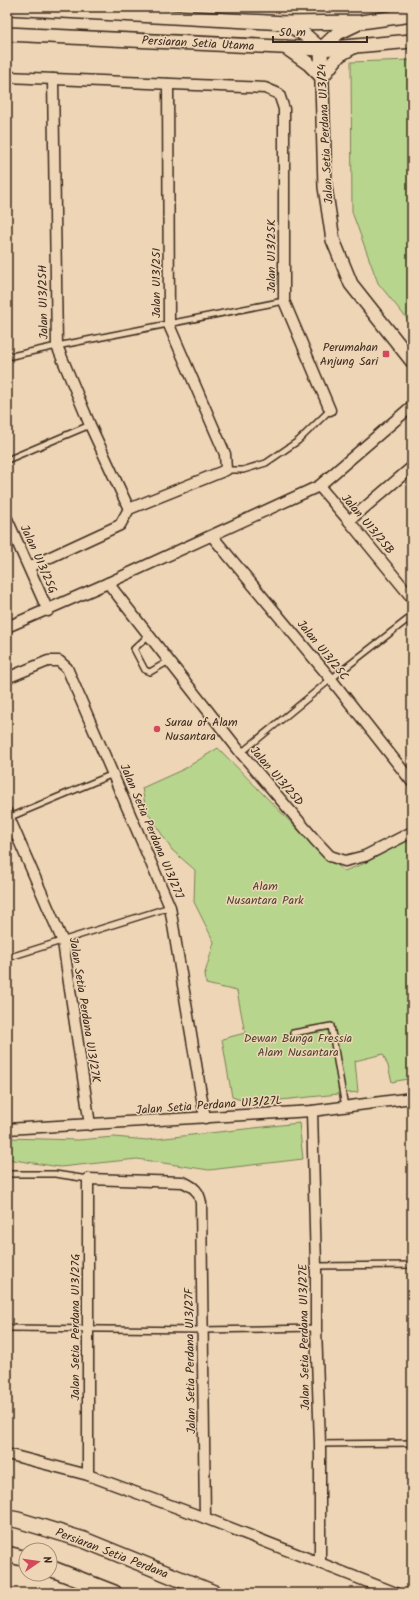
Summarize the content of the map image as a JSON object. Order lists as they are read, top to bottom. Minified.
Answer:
{"streets":{"main road":["Persiaran Setia Perdana"],"street":["Persiaran Setia Utama","Jalan Setia Perdana U13/24","Jalan U13/25K","Jalan U13/25I","Jalan U13/25H","Jalan U13/25B","Jalan U13/25G","Jalan U13/25C","Jalan U13/25D","Jalan Setia Perdana U13/27J","Jalan Setia Perdana U13/27K","Jalan Setia Perdana U13/27L","Jalan Setia Perdana U13/27G","Jalan Setia Perdana U13/27E","Jalan Setia Perdana U13/27F"]},"crossings":[["Persiaran Setia Utama","Jalan Setia Perdana U13/24"],["Jalan U13/25K","Jalan U13/25I"],["Jalan Setia Perdana U13/27J","Jalan Setia Perdana U13/27L"],["Jalan Setia Perdana U13/27K","Jalan Setia Perdana U13/27L"],["Jalan Setia Perdana U13/27L","Jalan Setia Perdana U13/27E"],["Jalan Setia Perdana U13/27G","Jalan Setia Perdana U13/27F"]],"parks":["Alam Nusantara Park","Dewan Bunga Fressia Alam Nusantara"],"places":{"transit":["Perumahan Anjung Sari"],"other":["Surau of Alam Nusantara"]},"scale_bar":"50 m","north":"right"}
